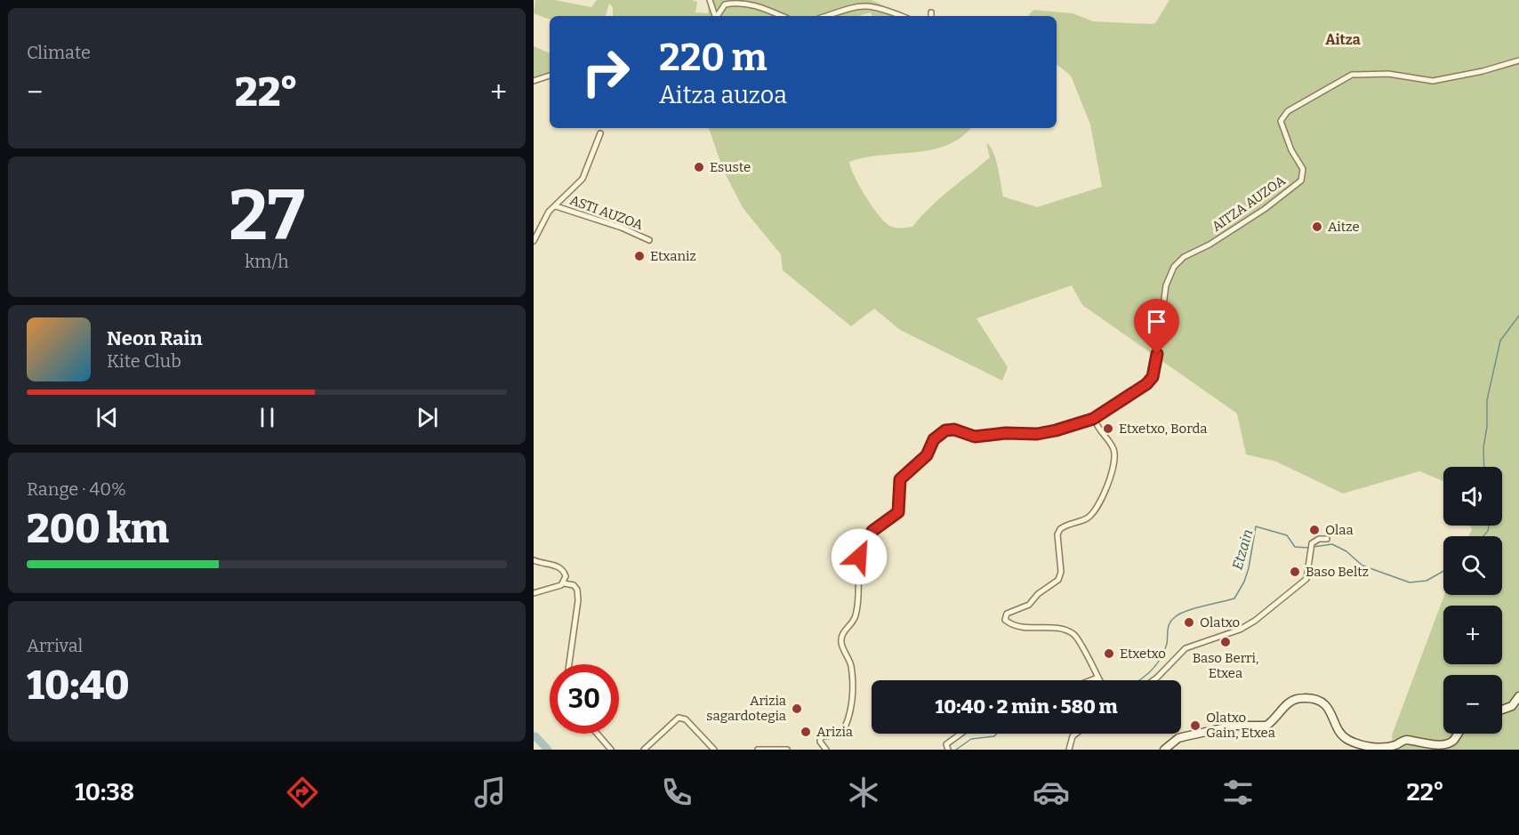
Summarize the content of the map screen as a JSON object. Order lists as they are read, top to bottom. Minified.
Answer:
{"streets":{"street":["AITZA AUZOA","ASTI AUZOA"]},"districts":["Aitza"],"water":["Etzain"],"places":["Esuste","Aitze","Etxaniz","Etxetxo, Borda","Olaa","Baso Beltz","Olatxo","Baso Berri, Etxea","Etxetxo","Arizia sagardotegia","Olatxo Gain, Etxea","Arizia"],"page":{"tile":["Climate",["27","km/h"],["Range · 40%","200 km"],["Arrival","10:40"]],"turn":["220 m","Aitza auzoa"],"heat":["−","22°","+"],"song":["Neon Rain","Kite Club"],"map_buttons":["+","−"],"limit":"30","trip":"10:40 · 2 min · 580 m","tabs":["10:38","22°"]}}
